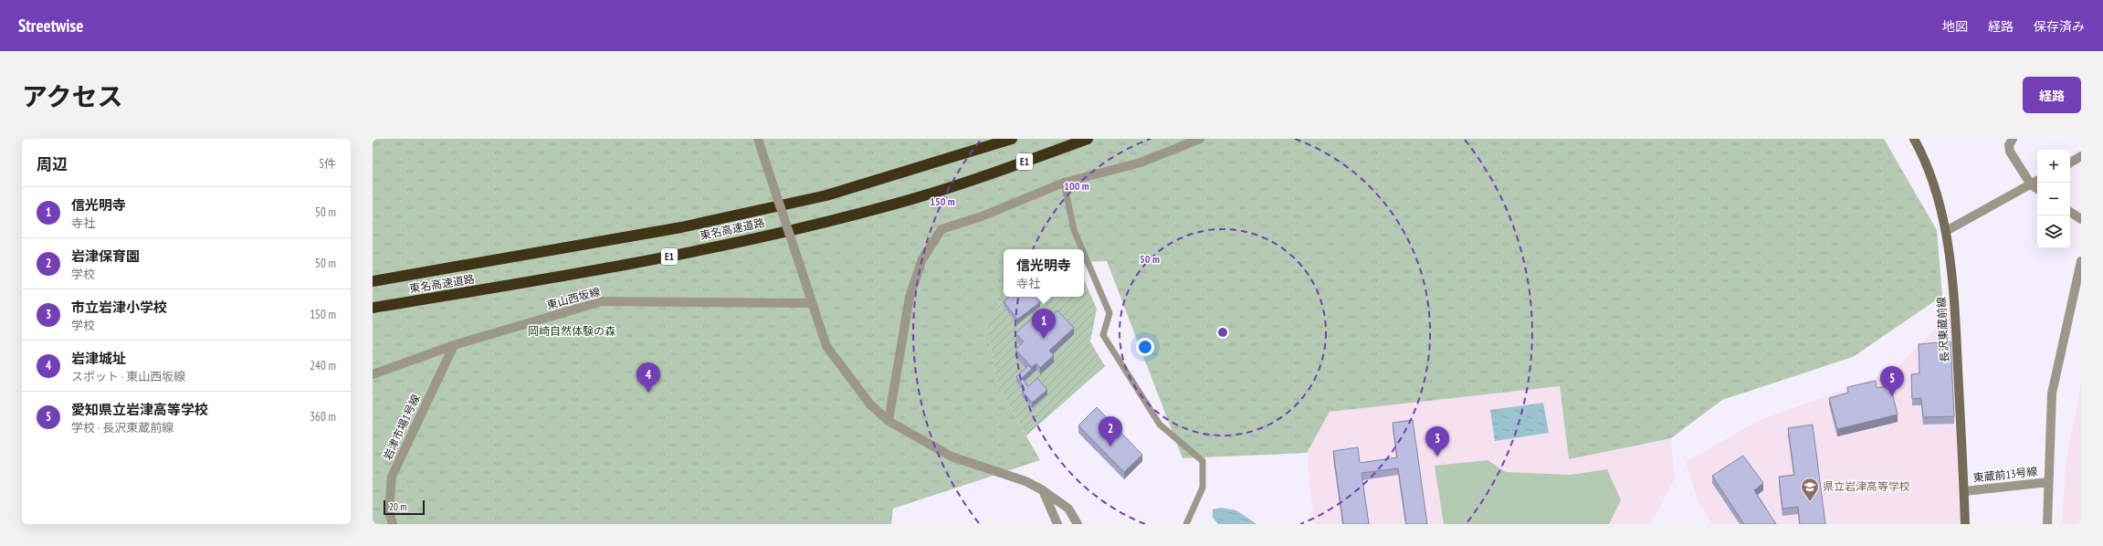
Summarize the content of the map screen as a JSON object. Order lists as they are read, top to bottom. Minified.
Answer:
{"streets":{"highway":["E1","東名高速道路"],"main road":["長沢東蔵前線"],"street":["東山西坂線","岩津市場1号線","東蔵前13号線"]},"crossings":[["東山西坂線","岩津市場1号線"],["長沢東蔵前線","東蔵前13号線"]],"parks":["岡崎自然体験の森"],"places":{"school or university":["県立岩津高等学校"]},"scale_bar":"20 m","page":{"header":"Streetwise","nav":["地図","経路","保存済み"],"title":"アクセス","buttons":"経路","heading":["周辺","5件"],"map_buttons":["+","−"],"list":[{"mark":"1","name":"信光明寺","note":"寺社","value":"50 m"},{"mark":"2","name":"岩津保育園","note":"学校","value":"50 m"},{"mark":"3","name":"市立岩津小学校","note":"学校","value":"150 m"},{"mark":"4","name":"岩津城址","note":"スポット · 東山西坂線","value":"240 m"},{"mark":"5","name":"愛知県立岩津高等学校","note":"学校 · 長沢東蔵前線","value":"360 m"}],"popup":["信光明寺","寺社"],"pins":["1","4","5","2","3"],"scale":"20 m"},"rings":["100 m","150 m","50 m"]}
